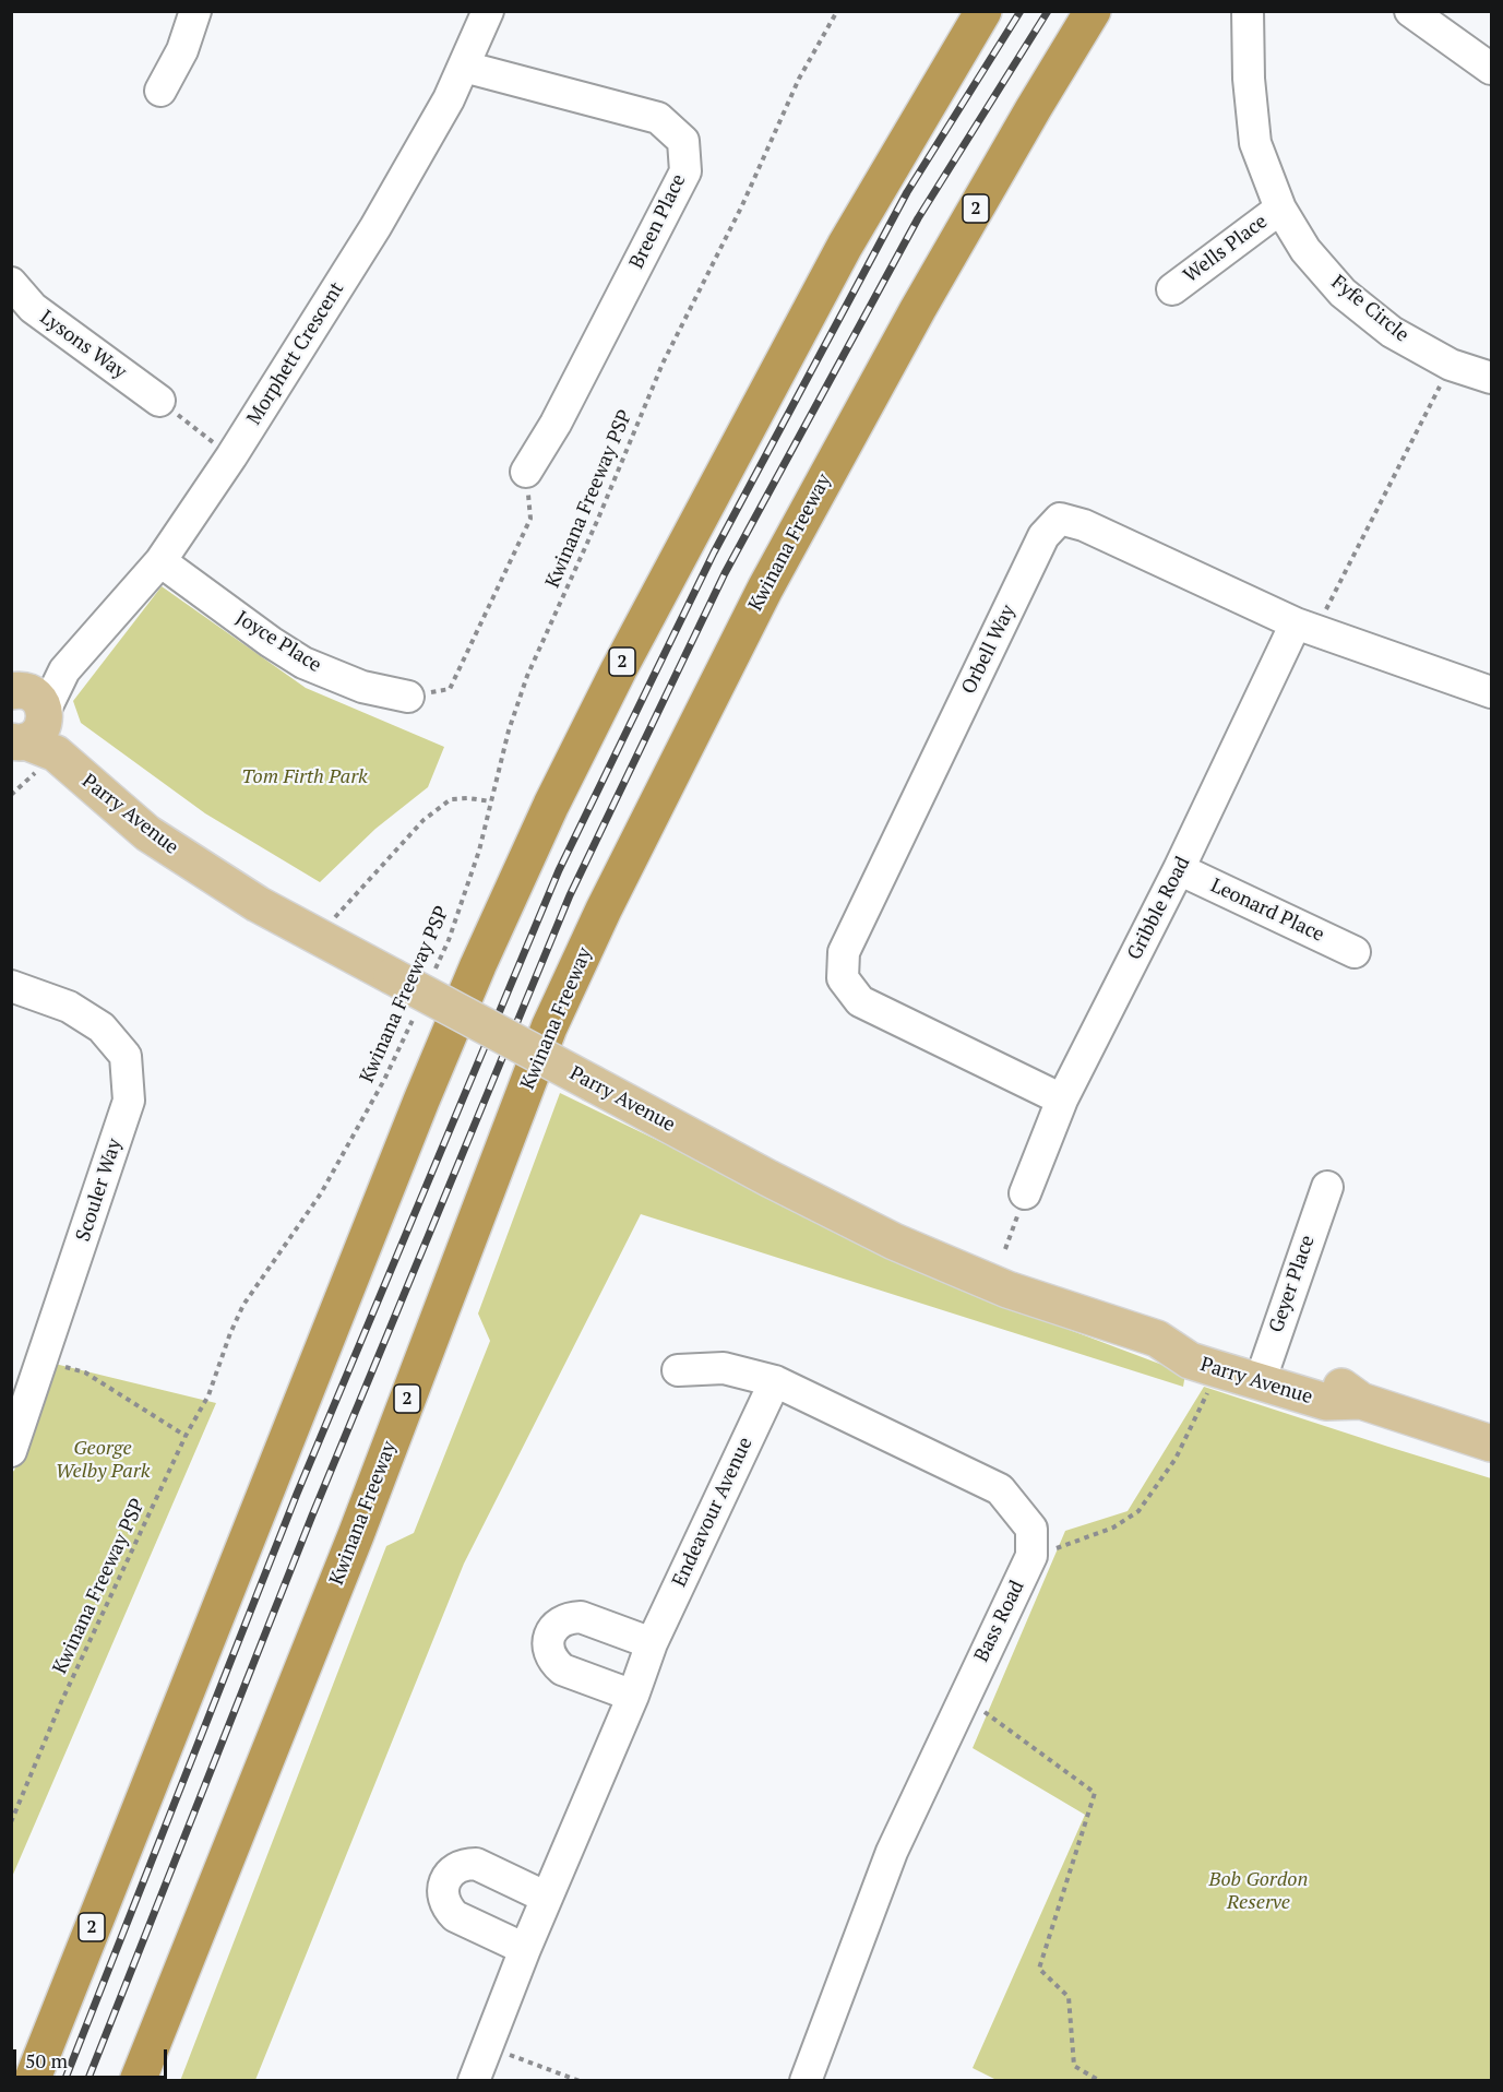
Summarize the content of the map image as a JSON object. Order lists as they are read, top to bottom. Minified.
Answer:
{"streets":{"highway":["2","Kwinana Freeway"],"main road":["Parry Avenue"],"street":["Breen Place","Wells Place","Fyfe Circle","Lysons Way","Morphett Crescent","Joyce Place","Orbell Way","Gribble Road","Leonard Place","Scouler Way","Geyer Place","Endeavour Avenue","Bass Road"],"path":["Kwinana Freeway PSP"]},"crossings":[["Breen Place","Morphett Crescent"],["Wells Place","Fyfe Circle"],["Morphett Crescent","Joyce Place"],["Morphett Crescent","Parry Avenue"],["Orbell Way","Gribble Road"],["Parry Avenue","Geyer Place"],["Gribble Road","Leonard Place"],["Endeavour Avenue","Bass Road"]],"parks":["Tom Firth Park","George Welby Park","Bob Gordon Reserve"],"scale_bar":"50 m"}
